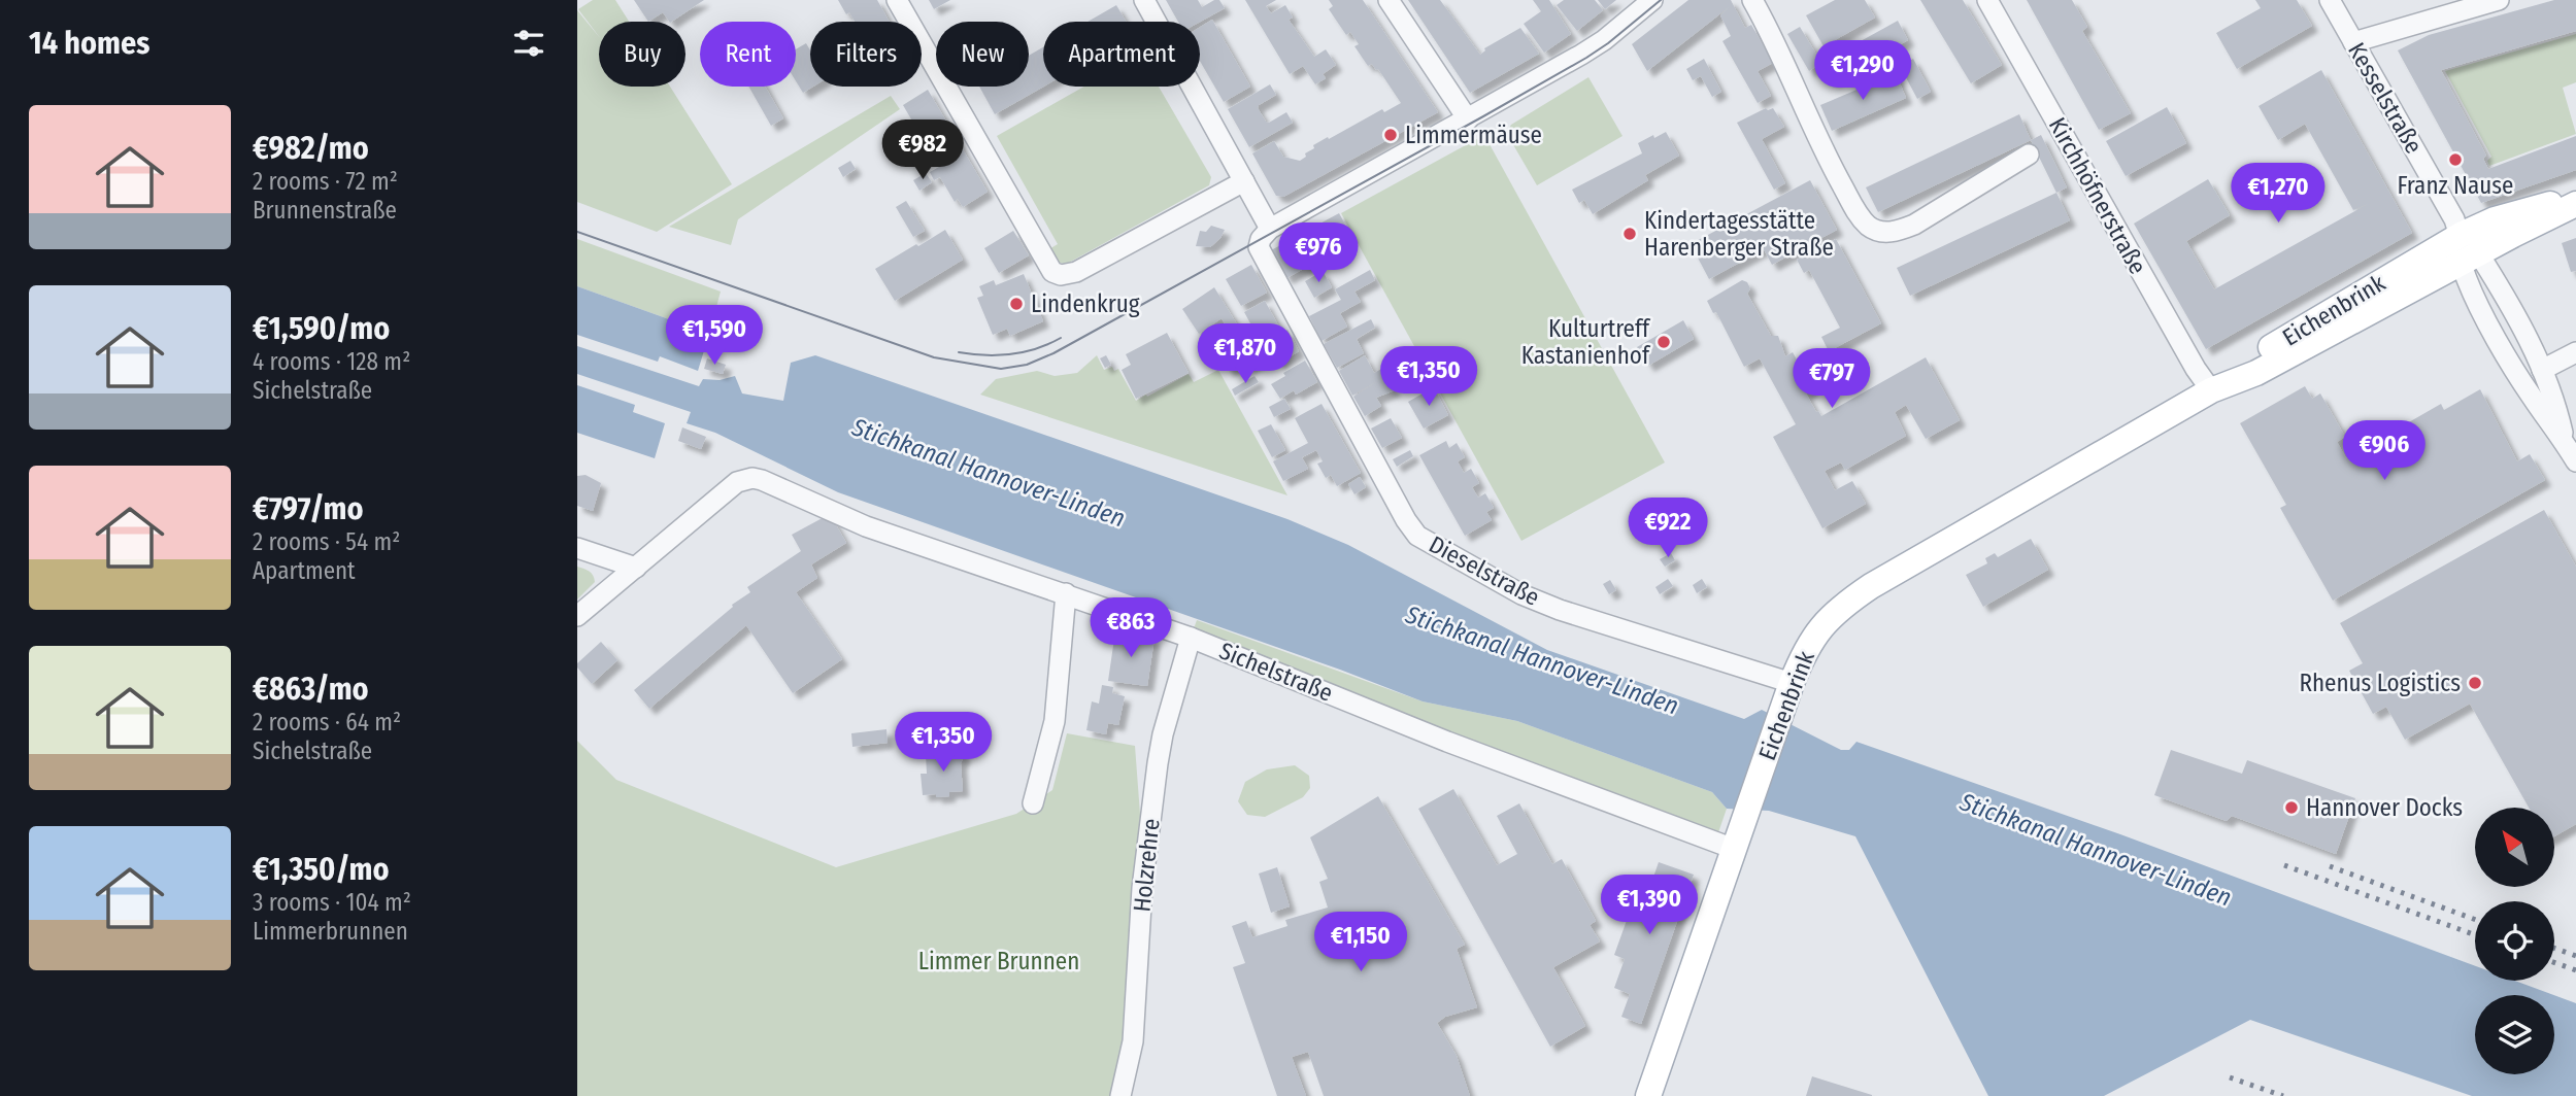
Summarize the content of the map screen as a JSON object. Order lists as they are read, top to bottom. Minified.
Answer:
{"streets":{"main road":["Eichenbrink"],"street":["Kesselstraße","Kirchhöfnerstraße","Dieselstraße","Sichelstraße","Holzrehre"]},"crossings":[["Kesselstraße","Eichenbrink"],["Kirchhöfnerstraße","Eichenbrink"],["Eichenbrink","Dieselstraße"],["Eichenbrink","Sichelstraße"],["Sichelstraße","Holzrehre"]],"water":["Stichkanal Hannover-Linden"],"parks":["Limmer Brunnen"],"places":["Limmermäuse","Franz Nause","Kindertagesstätte Harenberger Straße","Lindenkrug","Kulturtreff Kastanienhof","Rhenus Logistics","Hannover Docks"],"north":"top left","page":{"heading":"14 homes","chip":["Buy","Rent","Filters","New","Apartment"],"price":["€1,290","€982","€1,270","€976","€1,590","€1,870","€1,350","€797","€906","€922","€863","€1,350","€1,390","€1,150"],"list":[{"name":"€982/mo","note":"2 rooms · 72 m² · Brunnenstraße"},{"name":"€1,590/mo","note":"4 rooms · 128 m² · Sichelstraße"},{"name":"€797/mo","note":"2 rooms · 54 m² · Apartment"},{"name":"€863/mo","note":"2 rooms · 64 m² · Sichelstraße"},{"name":"€1,350/mo","note":"3 rooms · 104 m² · Limmerbrunnen"}]}}
